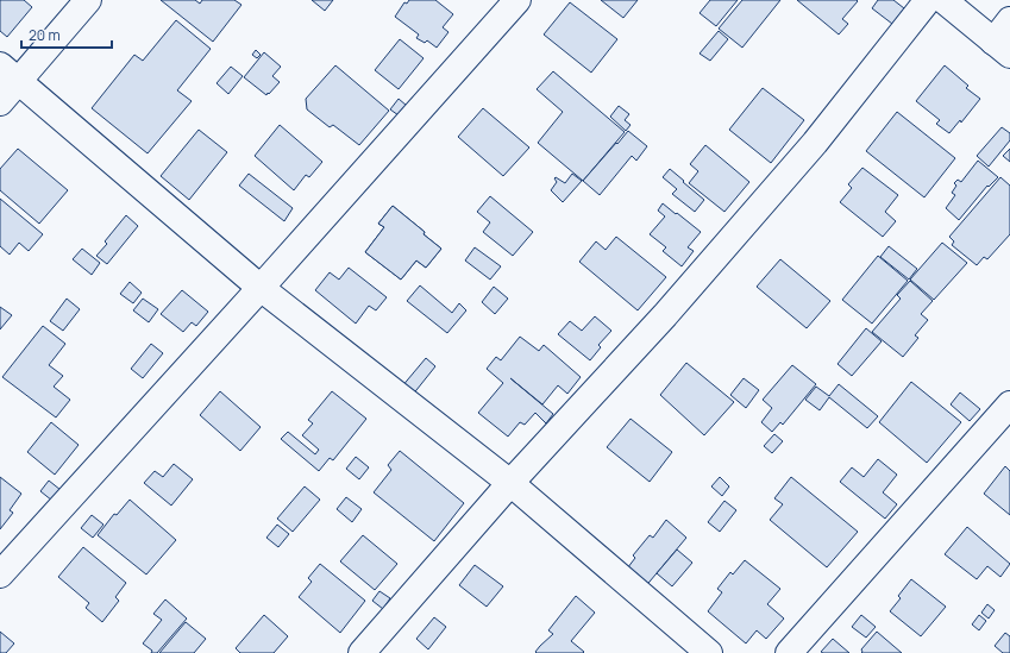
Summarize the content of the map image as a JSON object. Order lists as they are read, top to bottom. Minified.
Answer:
{"scale_bar":"20 m"}
